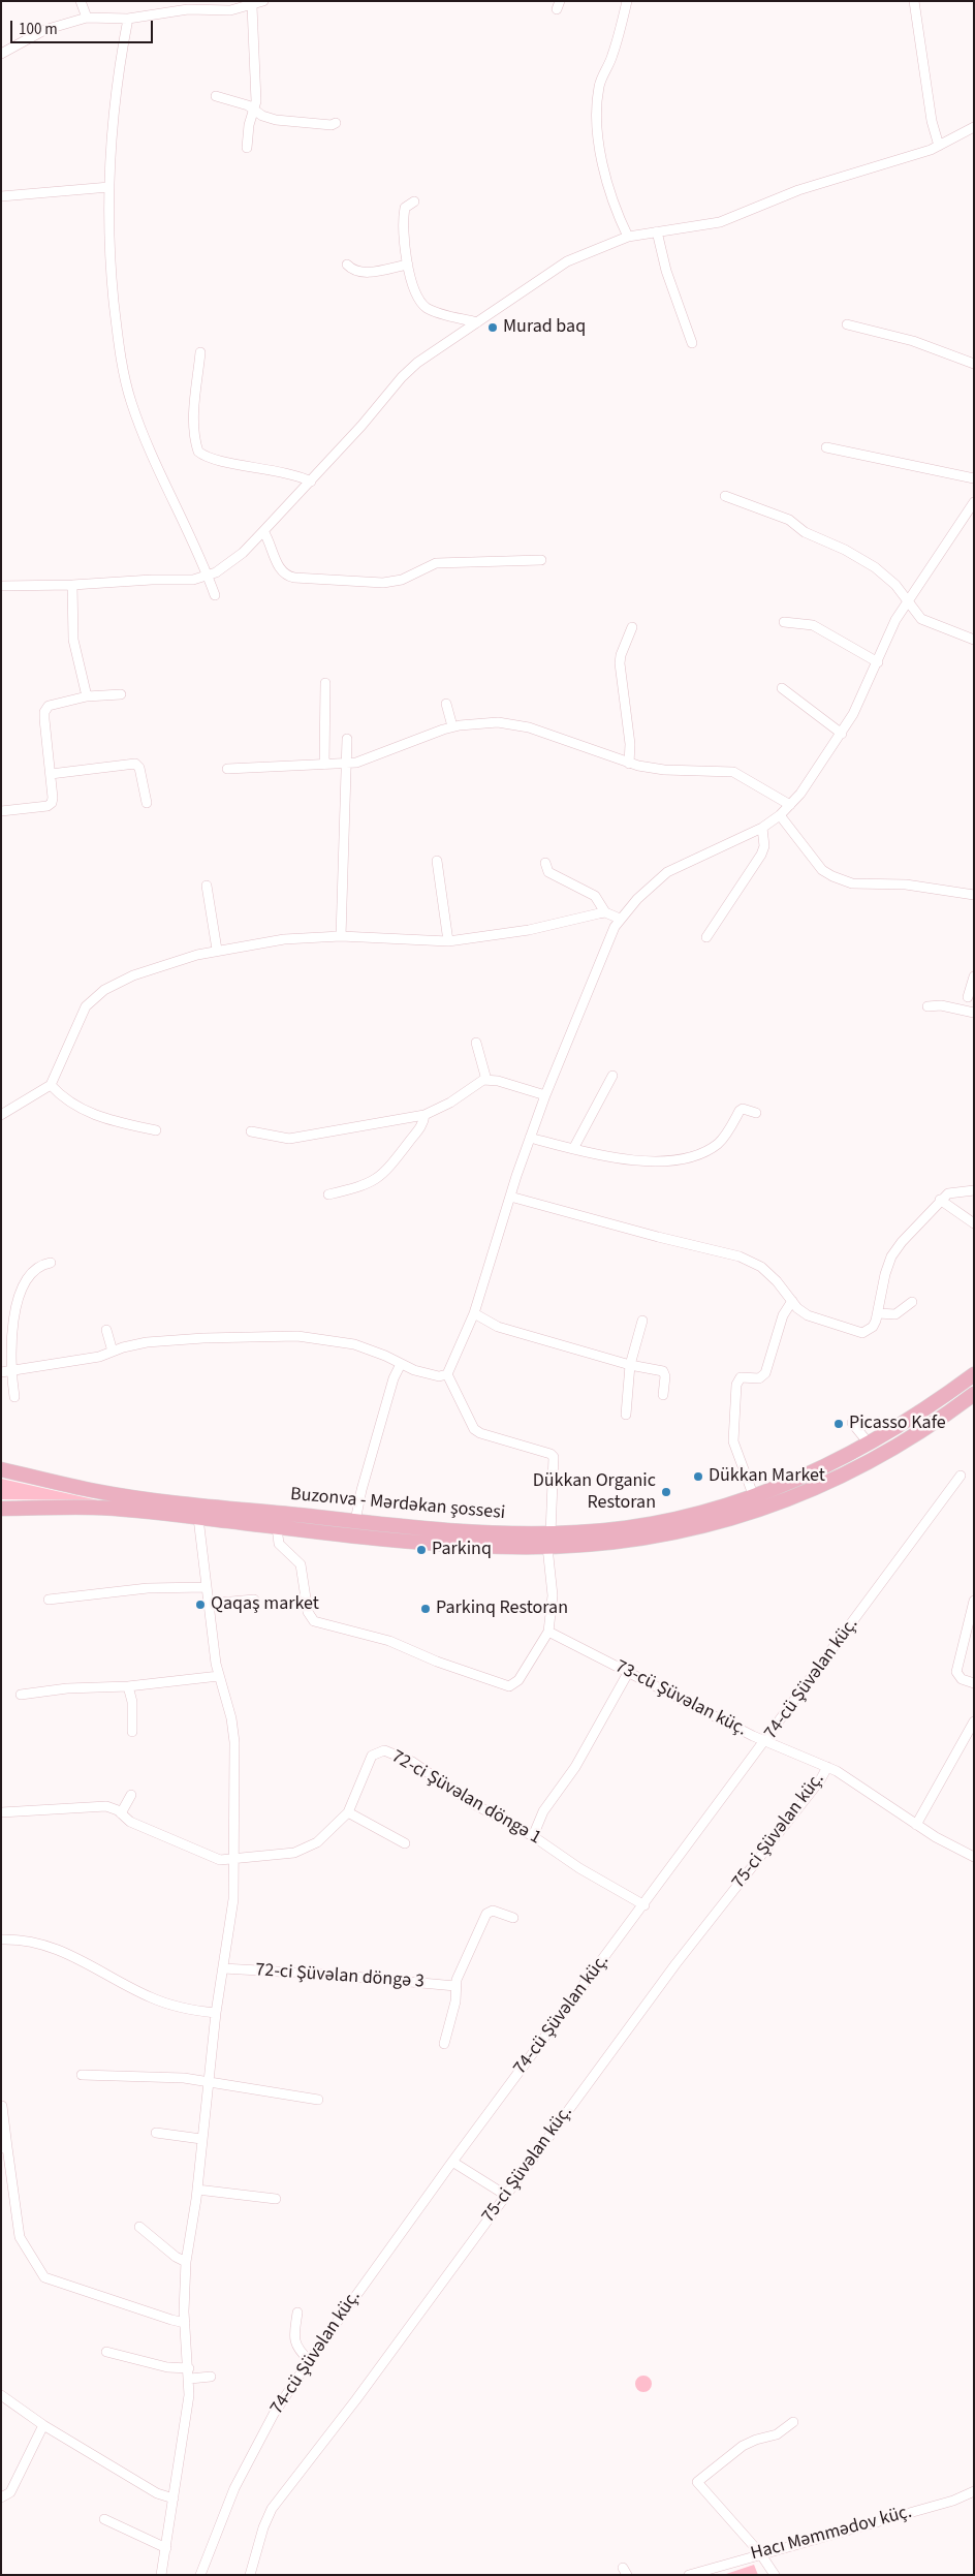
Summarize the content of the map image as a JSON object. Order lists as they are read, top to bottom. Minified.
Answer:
{"streets":{"main road":["Buzonva - Mərdəkan şossesi"],"street":["74-cü Şüvəlan küç.","73-cü Şüvəlan küç.","72-ci Şüvəlan döngə 1","75-ci Şüvəlan küç.","72-ci Şüvəlan döngə 3","Hacı Məmmədov küç."]},"crossings":[["74-cü Şüvəlan küç.","73-cü Şüvəlan küç."],["74-cü Şüvəlan küç.","72-ci Şüvəlan döngə 1"],["73-cü Şüvəlan küç.","75-ci Şüvəlan küç."]],"places":["Murad baq","Picasso Kafe","Dükkan Market","Dükkan Organic Restoran","Parkinq","Qaqaş market","Parkinq Restoran"],"scale_bar":"100 m"}
